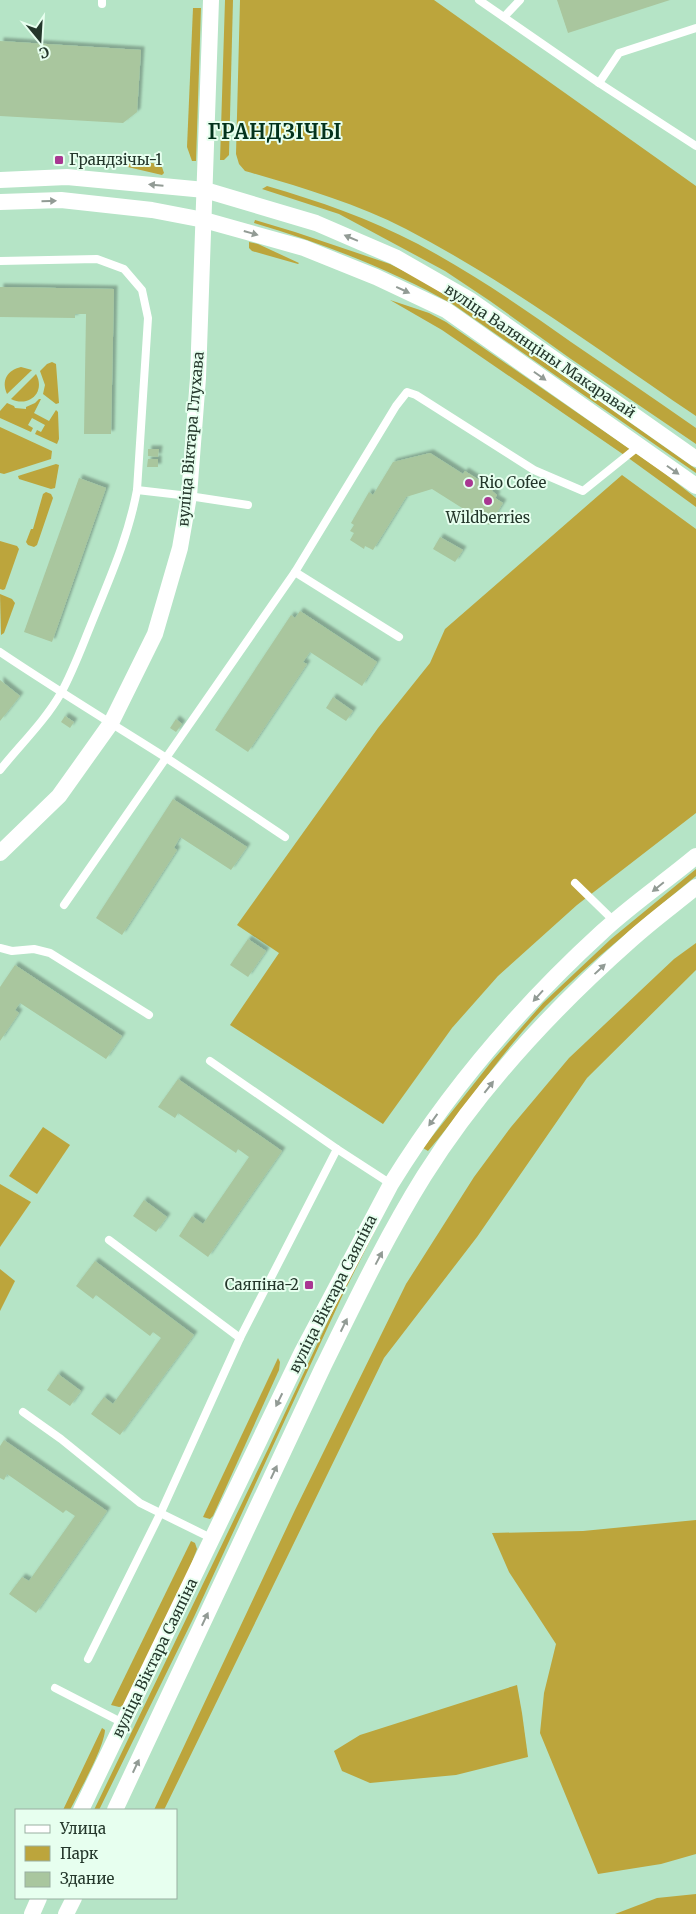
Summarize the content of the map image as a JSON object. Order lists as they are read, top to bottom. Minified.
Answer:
{"streets":{"street":["вуліца Валянціны Макаравай","вуліца Віктара Глухава","вуліца Віктара Саяпіна"]},"crossings":[["вуліца Валянціны Макаравай","вуліца Віктара Глухава"]],"districts":["ГРАНДЗІЧЫ"],"places":{"transit":["Грандзічы-1","Саяпіна-2"],"other":["Rio Cofee","Wildberries"]},"legend":["Улица","Парк","Здание"],"north":"bottom"}
